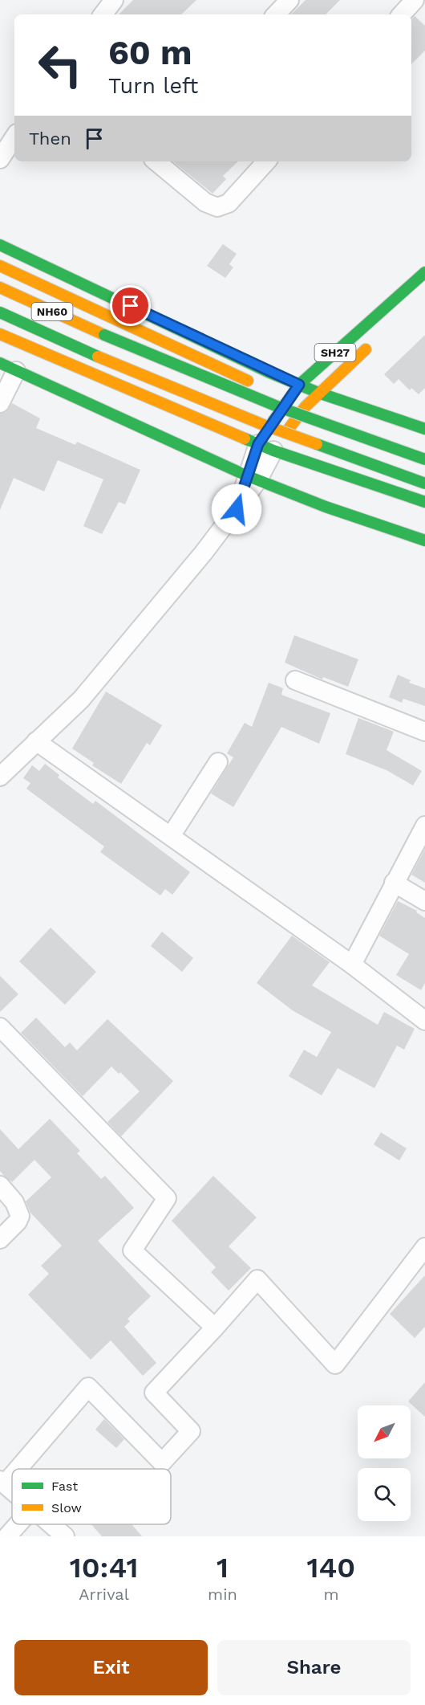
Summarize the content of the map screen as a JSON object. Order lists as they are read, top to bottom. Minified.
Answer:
{"streets":{"main road":["NH60","SH27"]},"legend":["Fast","Slow"],"north":"bottom left","page":{"turn":["60 m","Turn left"],"then":"Then","eta":["10:41","Arrival","1","min","140","m"],"buttons":["Exit","Share"]}}
